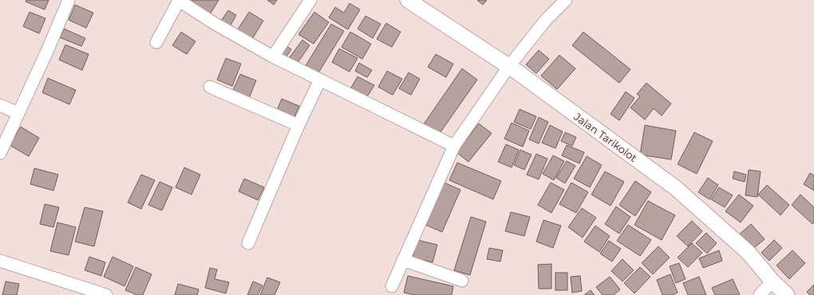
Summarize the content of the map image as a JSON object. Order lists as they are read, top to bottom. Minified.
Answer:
{"streets":{"street":["Jalan Tarikolot"]}}
